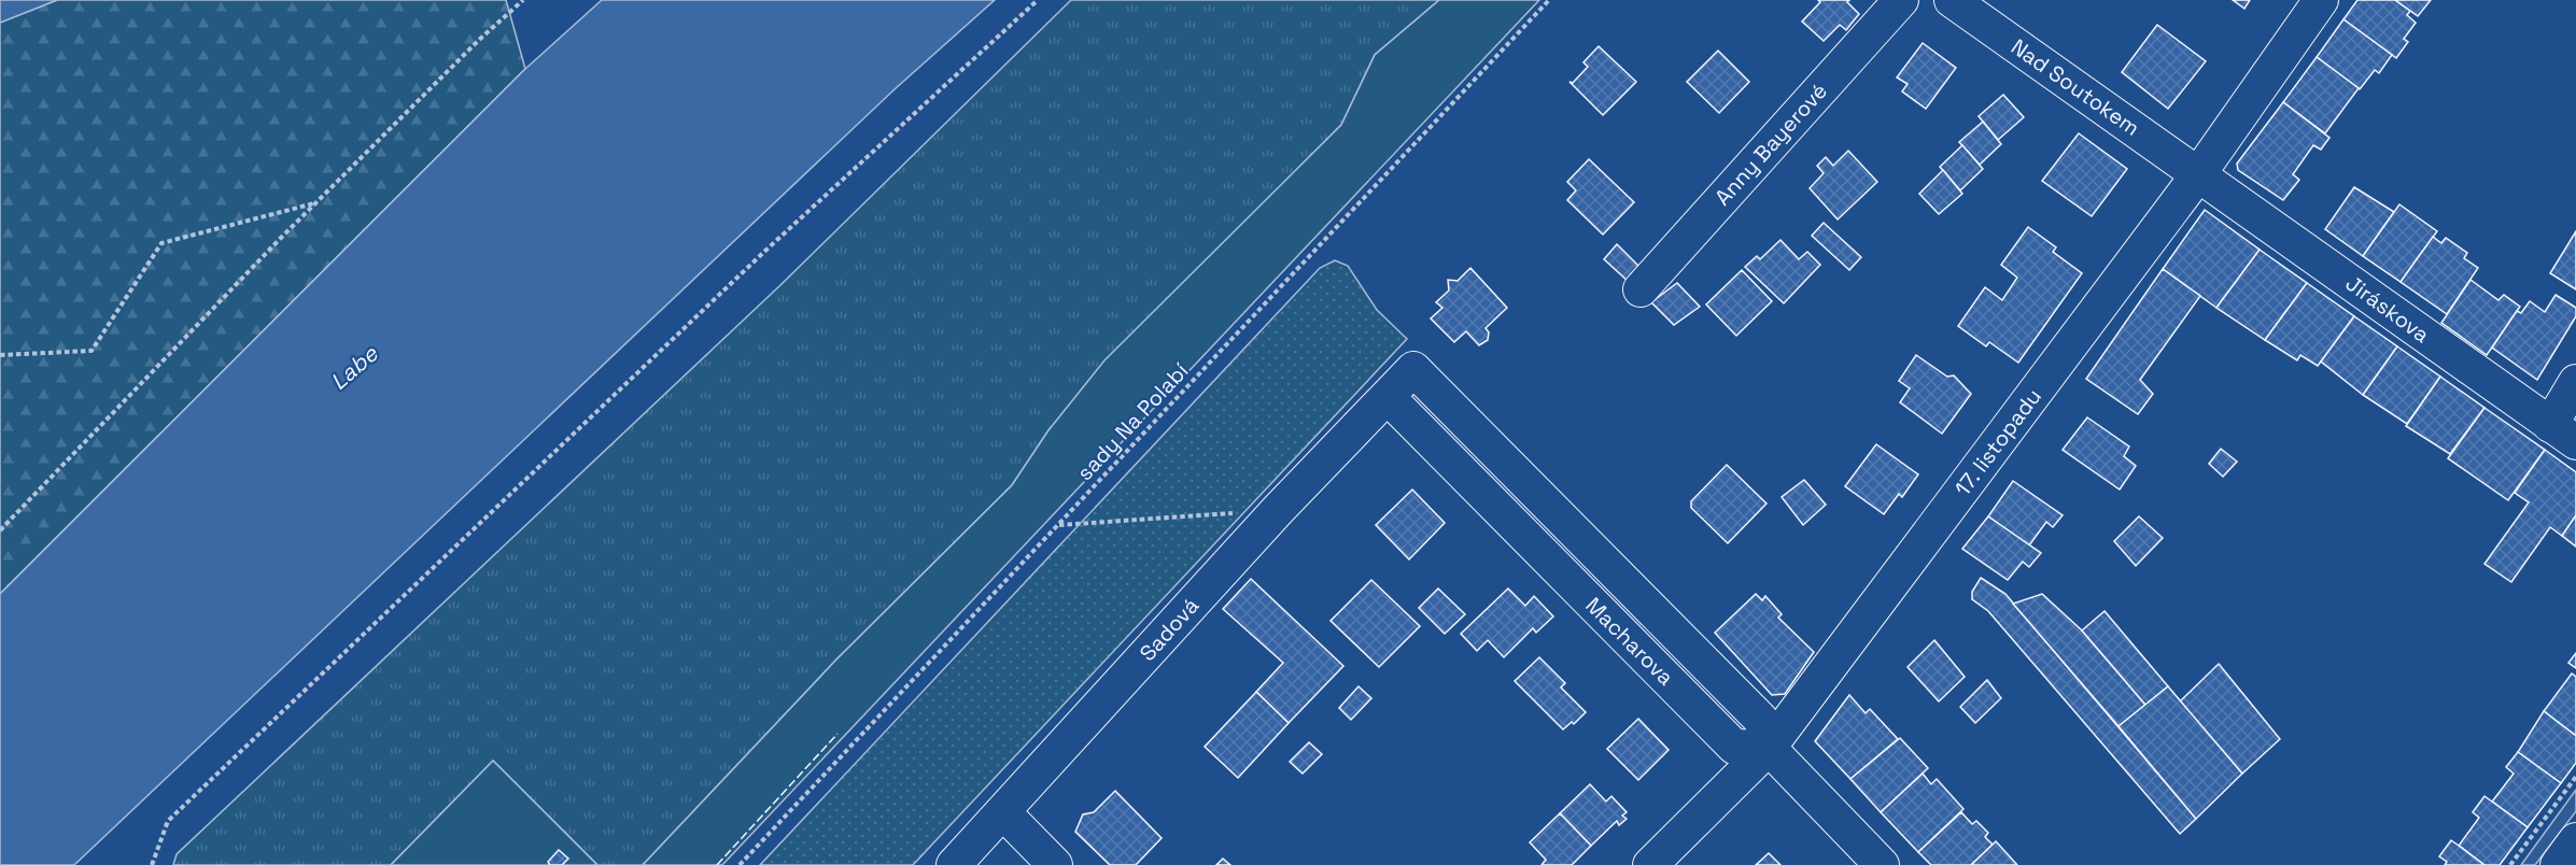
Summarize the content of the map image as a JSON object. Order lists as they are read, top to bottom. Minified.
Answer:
{"streets":{"street":["Nad Soutokem","Anny Bayerové","Jiráskova","17. listopadu","Sadová","Macharova"],"path":["sady Na Polabí"]},"crossings":[["Nad Soutokem","Jiráskova"],["Nad Soutokem","17. listopadu"],["Jiráskova","17. listopadu"],["17. listopadu","Sadová"],["17. listopadu","Macharova"],["Sadová","Macharova"]],"water":["Labe"]}
